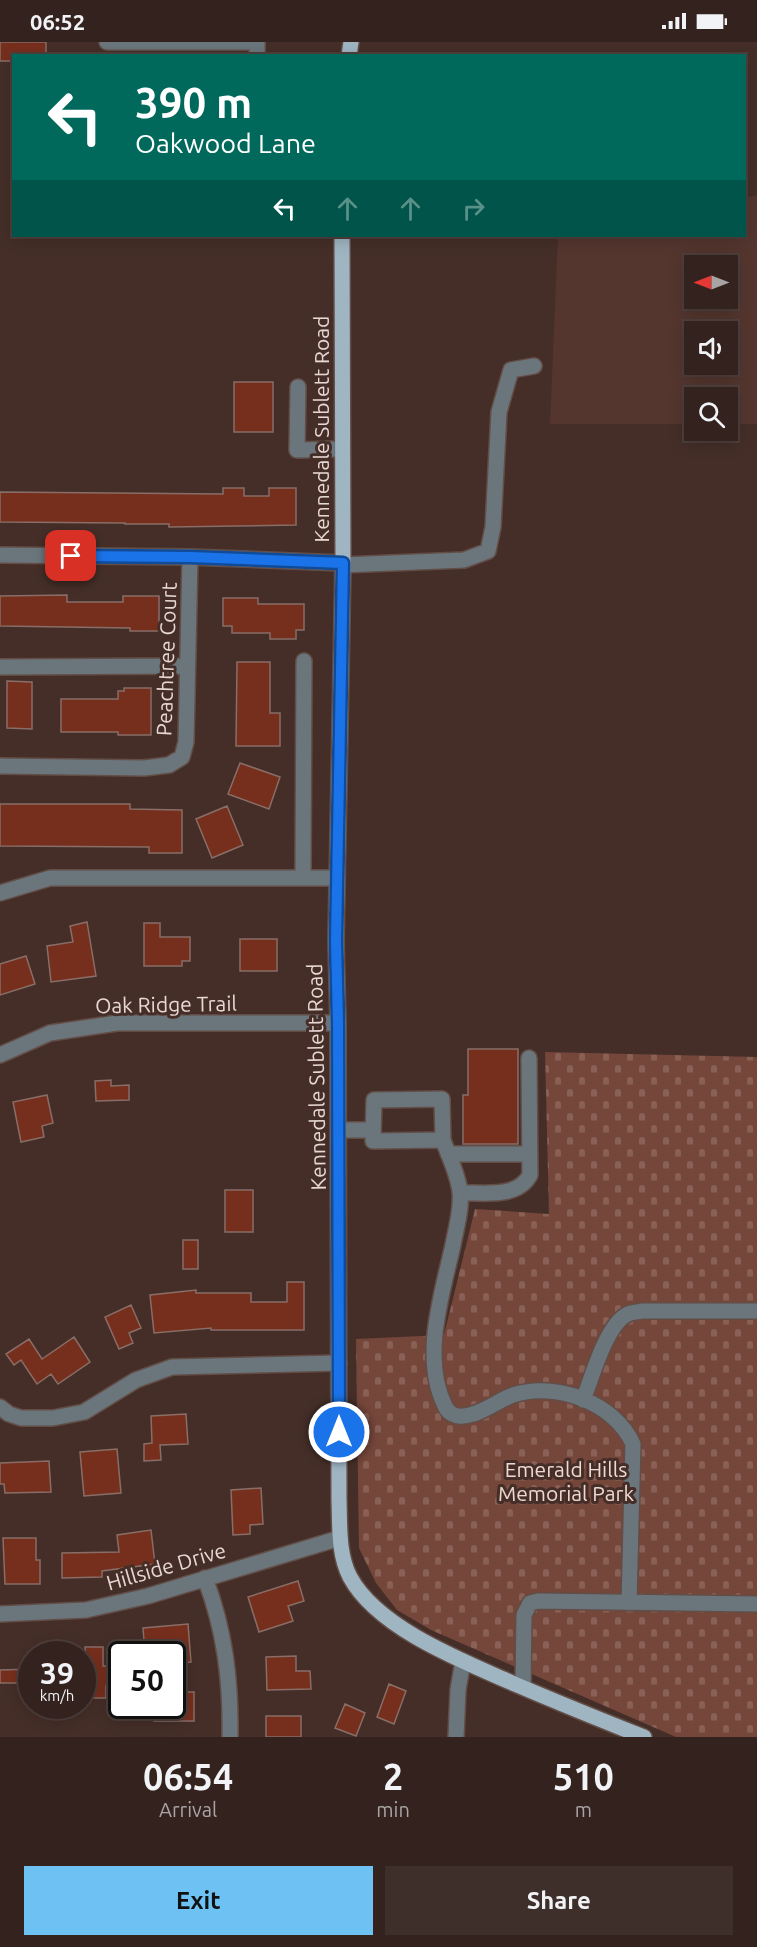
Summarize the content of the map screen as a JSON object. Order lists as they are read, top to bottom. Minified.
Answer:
{"streets":{"main road":["Kennedale Sublett Road"],"street":["Peachtree Court","Oak Ridge Trail","Hillside Drive"]},"crossings":[["Kennedale Sublett Road","Oak Ridge Trail"],["Kennedale Sublett Road","Hillside Drive"]],"parks":["Emerald Hills Memorial Park"],"north":"left","page":{"status":"06:52","turn":["390 m","Oakwood Lane"],"speed":"39 km/h","limit":"50","eta":["06:54","Arrival","2","min","510","m"],"buttons":["Exit","Share"]}}
